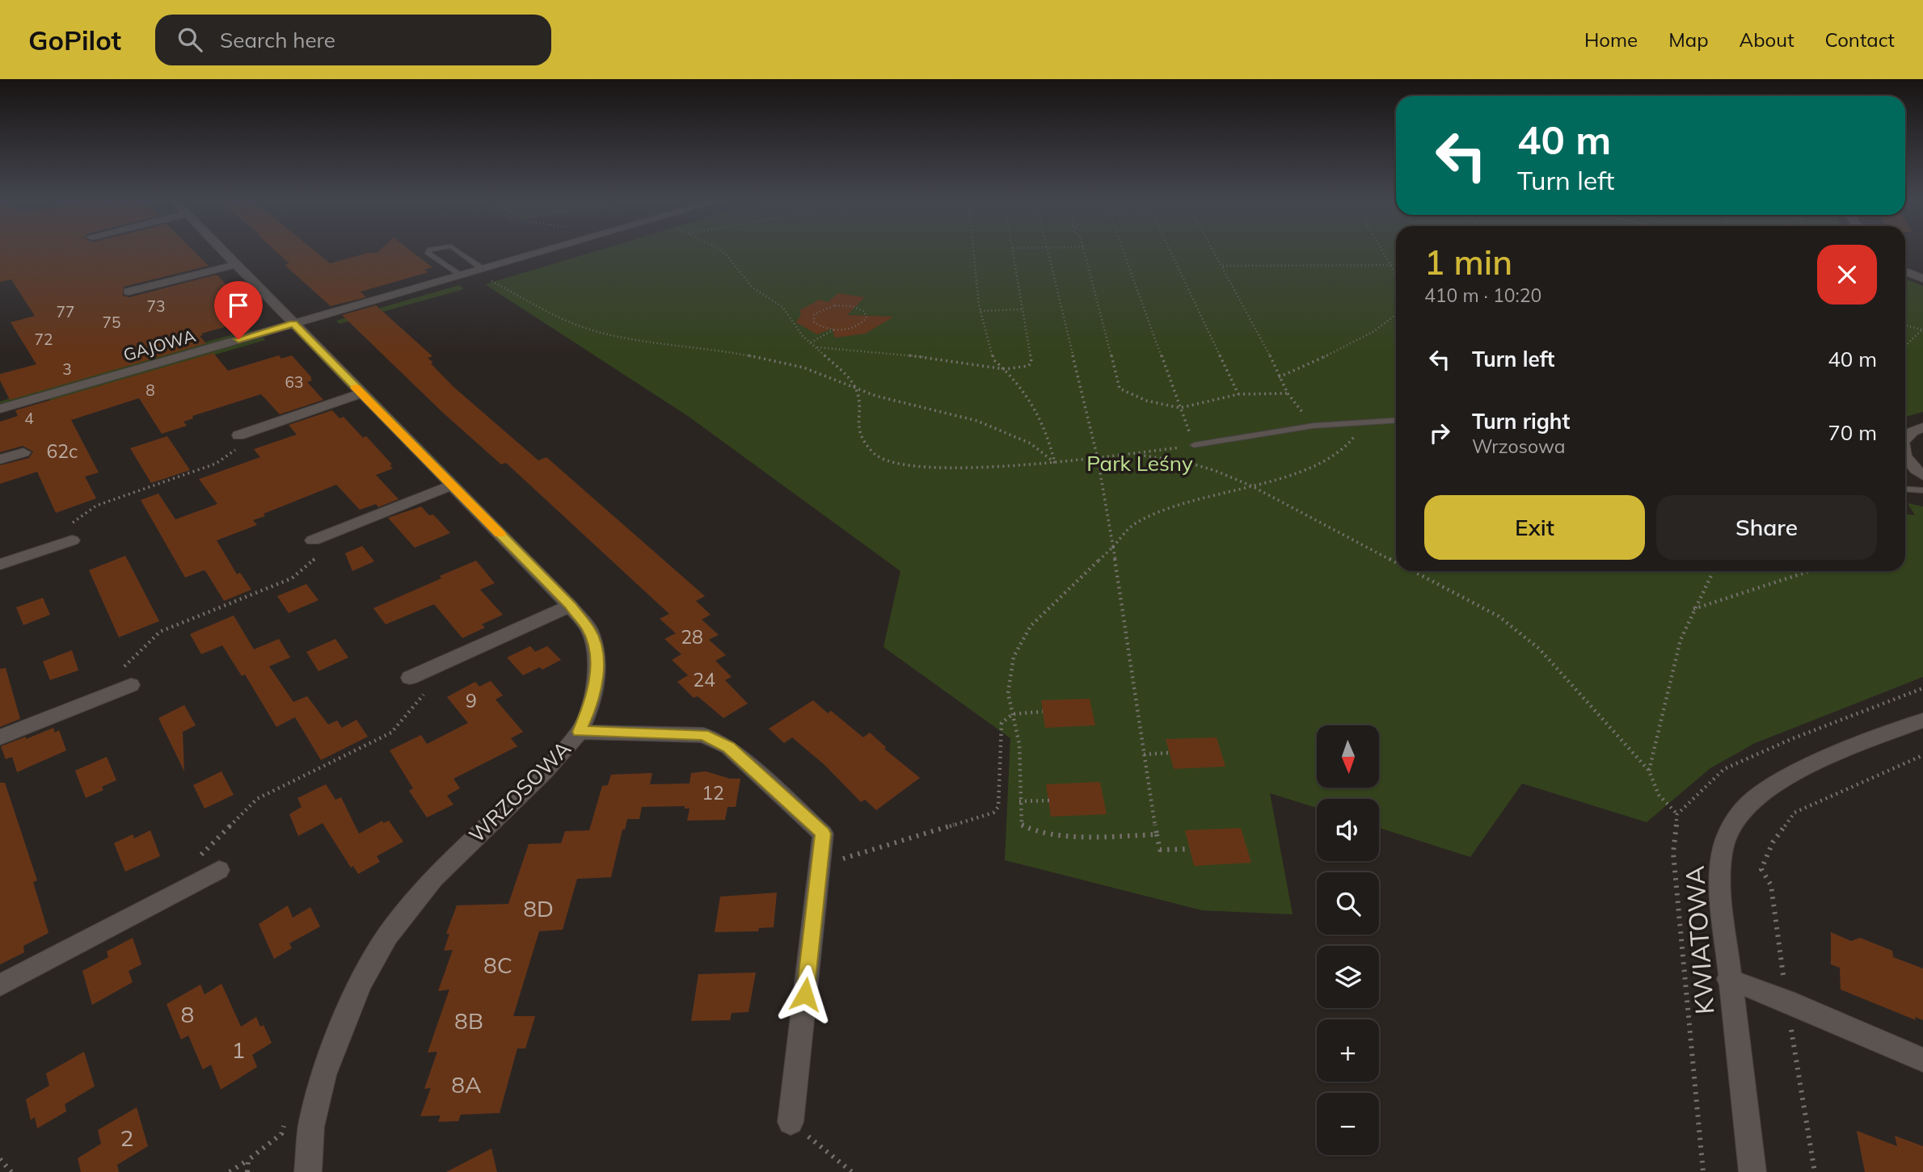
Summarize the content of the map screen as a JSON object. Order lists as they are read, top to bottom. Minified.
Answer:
{"streets":{"street":["GAJOWA","WRZOSOWA","KWIATOWA"]},"crossings":[["GAJOWA","WRZOSOWA"]],"parks":["Park Leśny"],"house_numbers":["73","77","75","72","3","63","8","4","62c","28","24","9","12","8D","8C","8","8B","1","8A","2"],"north":"bottom","page":{"header":"GoPilot","search":"Search here","nav":["Home","Map","About","Contact"],"turn":["40 m","Turn left"],"heading":["1 min","410 m · 10:20"],"list":[{"name":"Turn left","value":"40 m"},{"name":"Turn right","note":"Wrzosowa","value":"70 m"}],"buttons":["Exit","Share"],"map_buttons":["+","−"]}}
